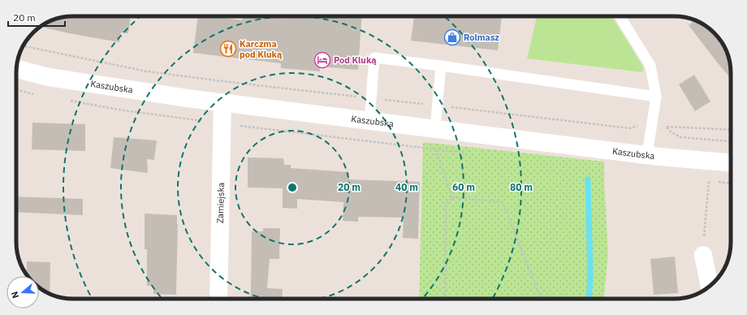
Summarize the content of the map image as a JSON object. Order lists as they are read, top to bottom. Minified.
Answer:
{"streets":{"main road":["Kaszubska","Zamiejska"]},"crossings":[["Kaszubska","Zamiejska"]],"places":{"shop":["Rolmasz"],"restaurant":["Karczma pod Kluką"],"hotel":["Pod Kluką"]},"scale_bar":"20 m","north":"left","rings":["20 m","40 m","60 m","80 m"]}
